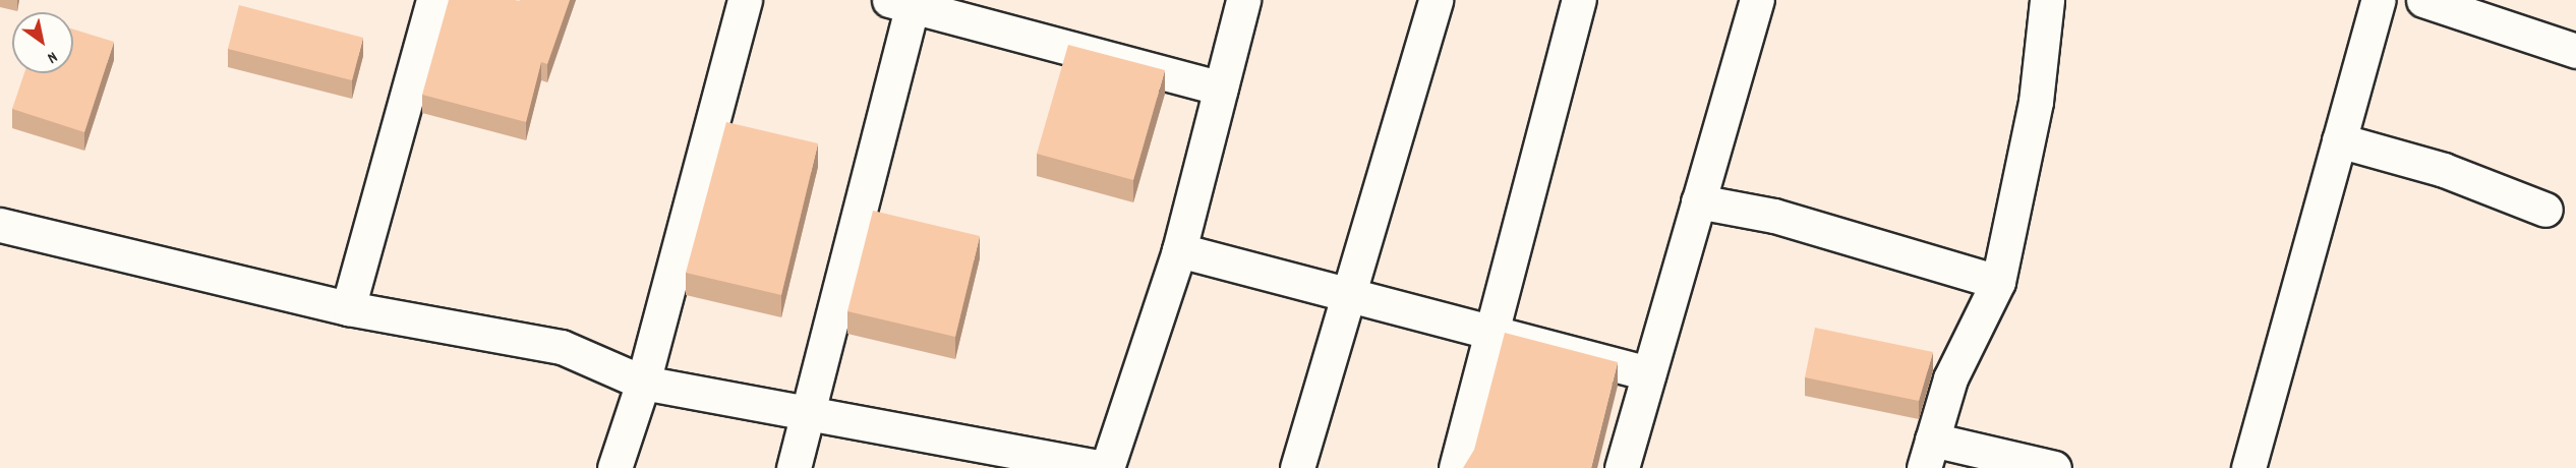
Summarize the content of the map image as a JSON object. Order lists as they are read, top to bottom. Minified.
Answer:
{"north":"bottom right"}
